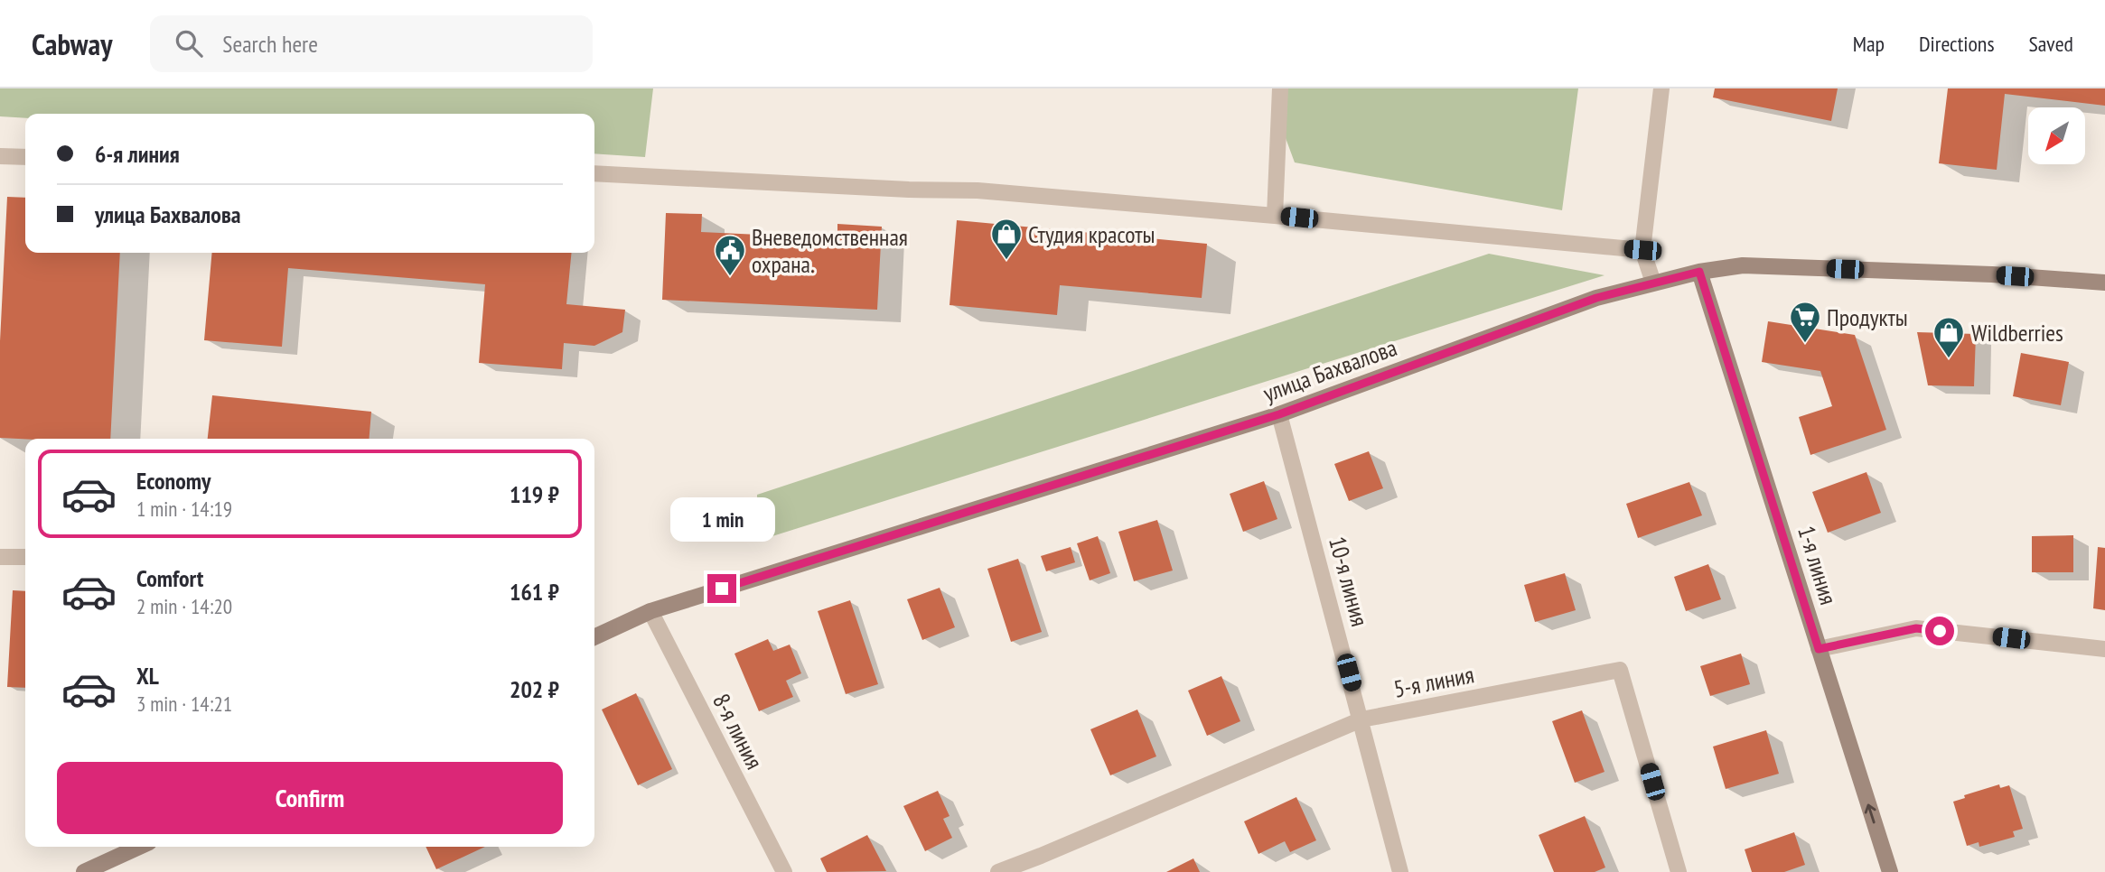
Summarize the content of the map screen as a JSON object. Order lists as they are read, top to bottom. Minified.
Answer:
{"streets":{"street":["улица Бахвалова","1-я линия","10-я линия","5-я линия","8-я линия"]},"crossings":[["улица Бахвалова","1-я линия"],["улица Бахвалова","10-я линия"],["улица Бахвалова","8-я линия"],["10-я линия","5-я линия"]],"one_way":["1-я линия"],"places":{"shop":["Студия красоты","Wildberries"],"public building":["Вневедомственная охрана."],"supermarket":["Продукты"]},"north":"bottom left","page":{"header":"Cabway","search":"Search here","nav":["Map","Directions","Saved"],"banner":["6-я линия","улица Бахвалова"],"list":[{"name":"Economy","note":"1 min · 14:19","value":"119 ₽"},{"name":"Comfort","note":"2 min · 14:20","value":"161 ₽"},{"name":"XL","note":"3 min · 14:21","value":"202 ₽"}],"bubble":"1 min","buttons":"Confirm"}}
